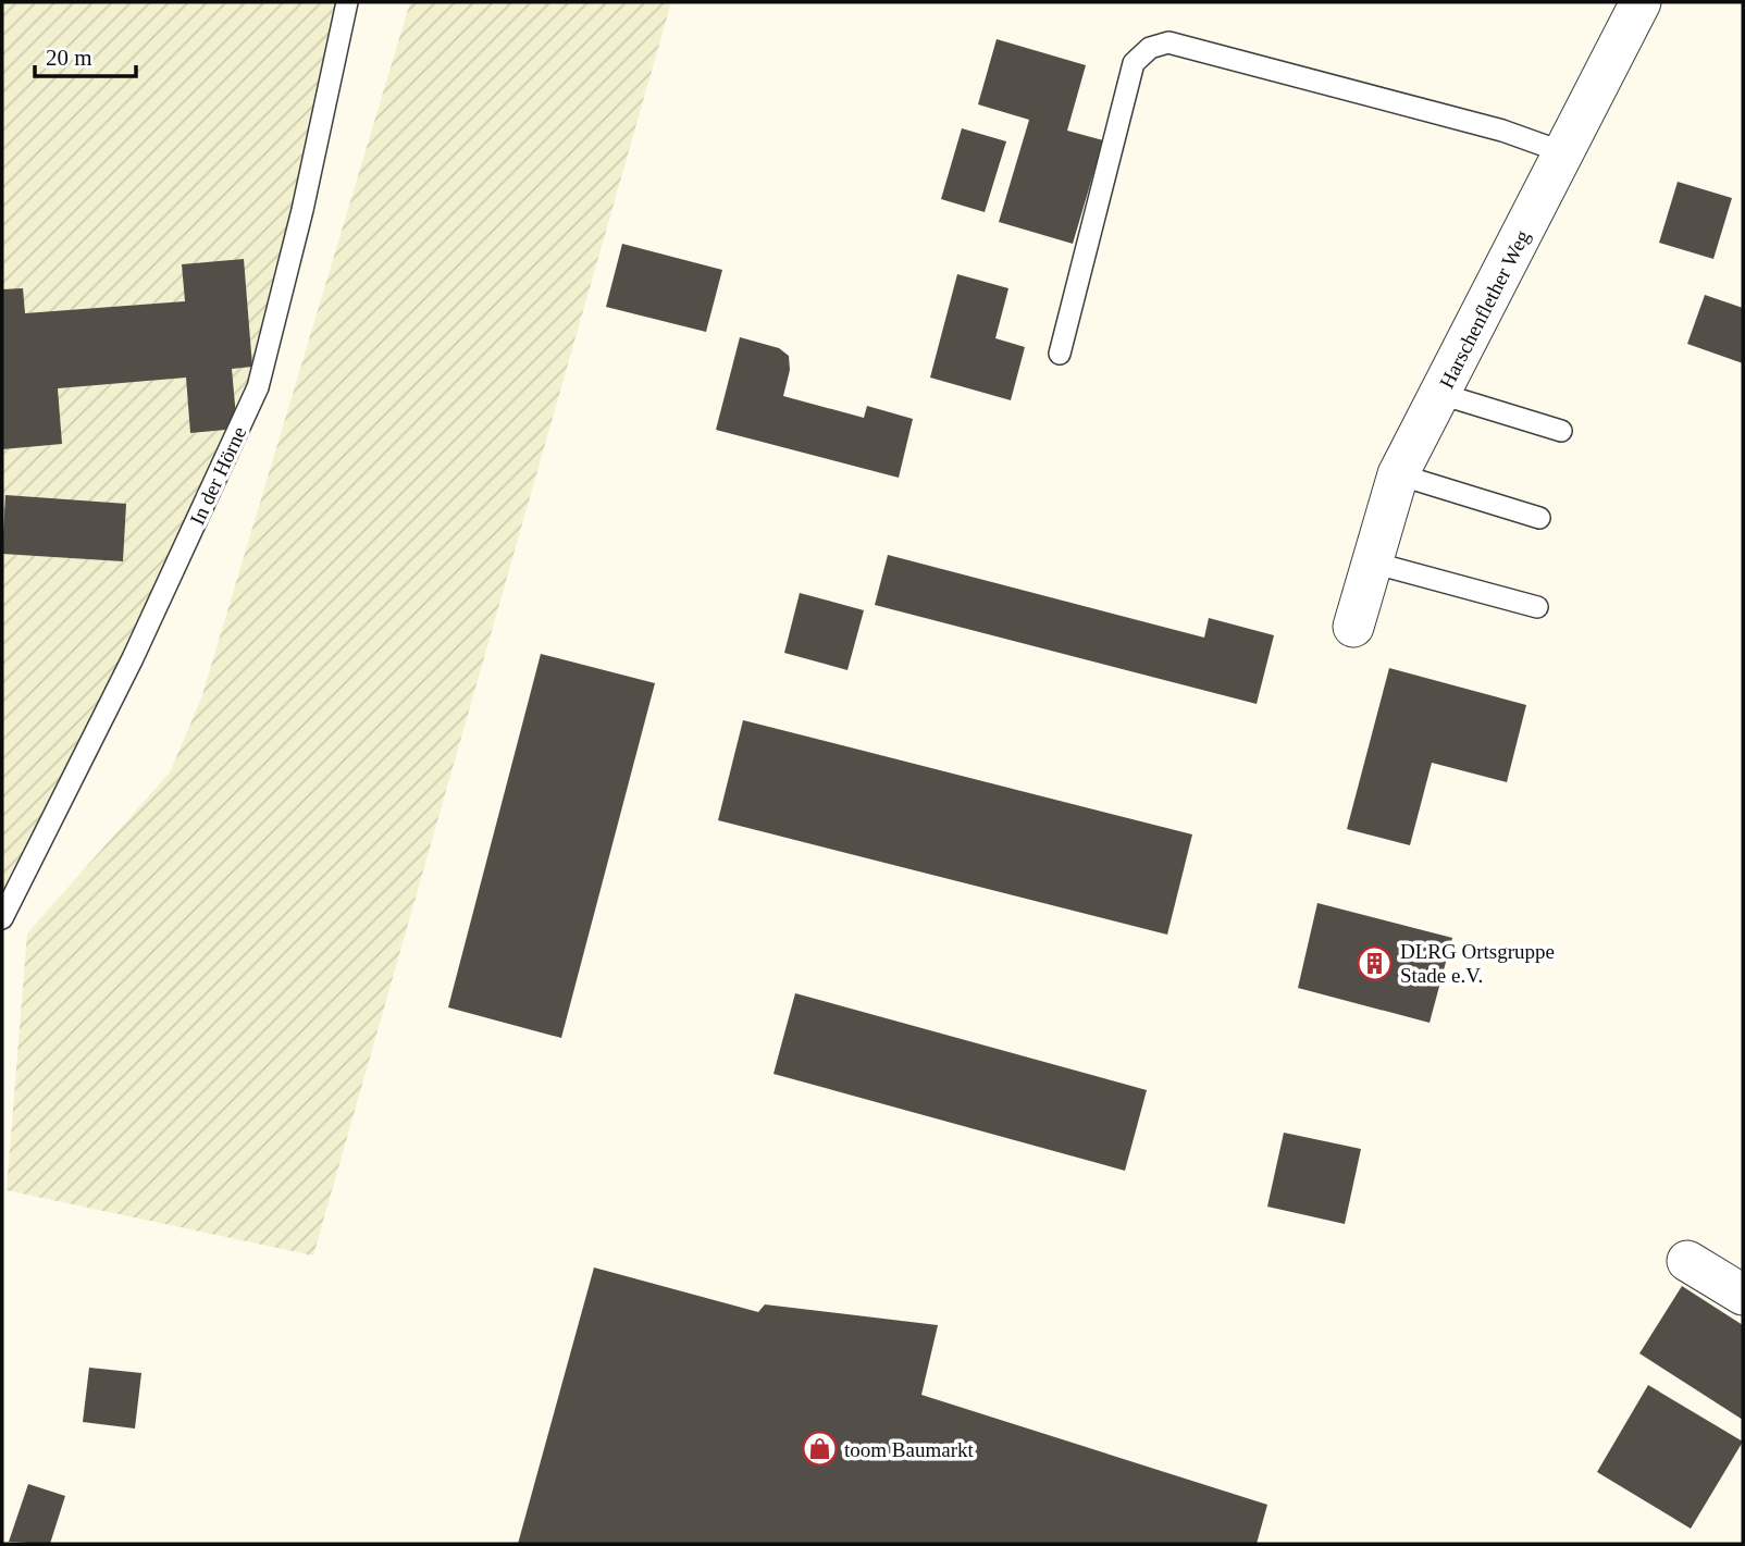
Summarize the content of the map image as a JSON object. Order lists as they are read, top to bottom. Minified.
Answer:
{"streets":{"street":["Harschenflether Weg"],"lane":["In der Hörne"]},"places":{"building":["DLRG Ortsgruppe Stade e.V."],"shop":["toom Baumarkt"]},"scale_bar":"20 m"}
